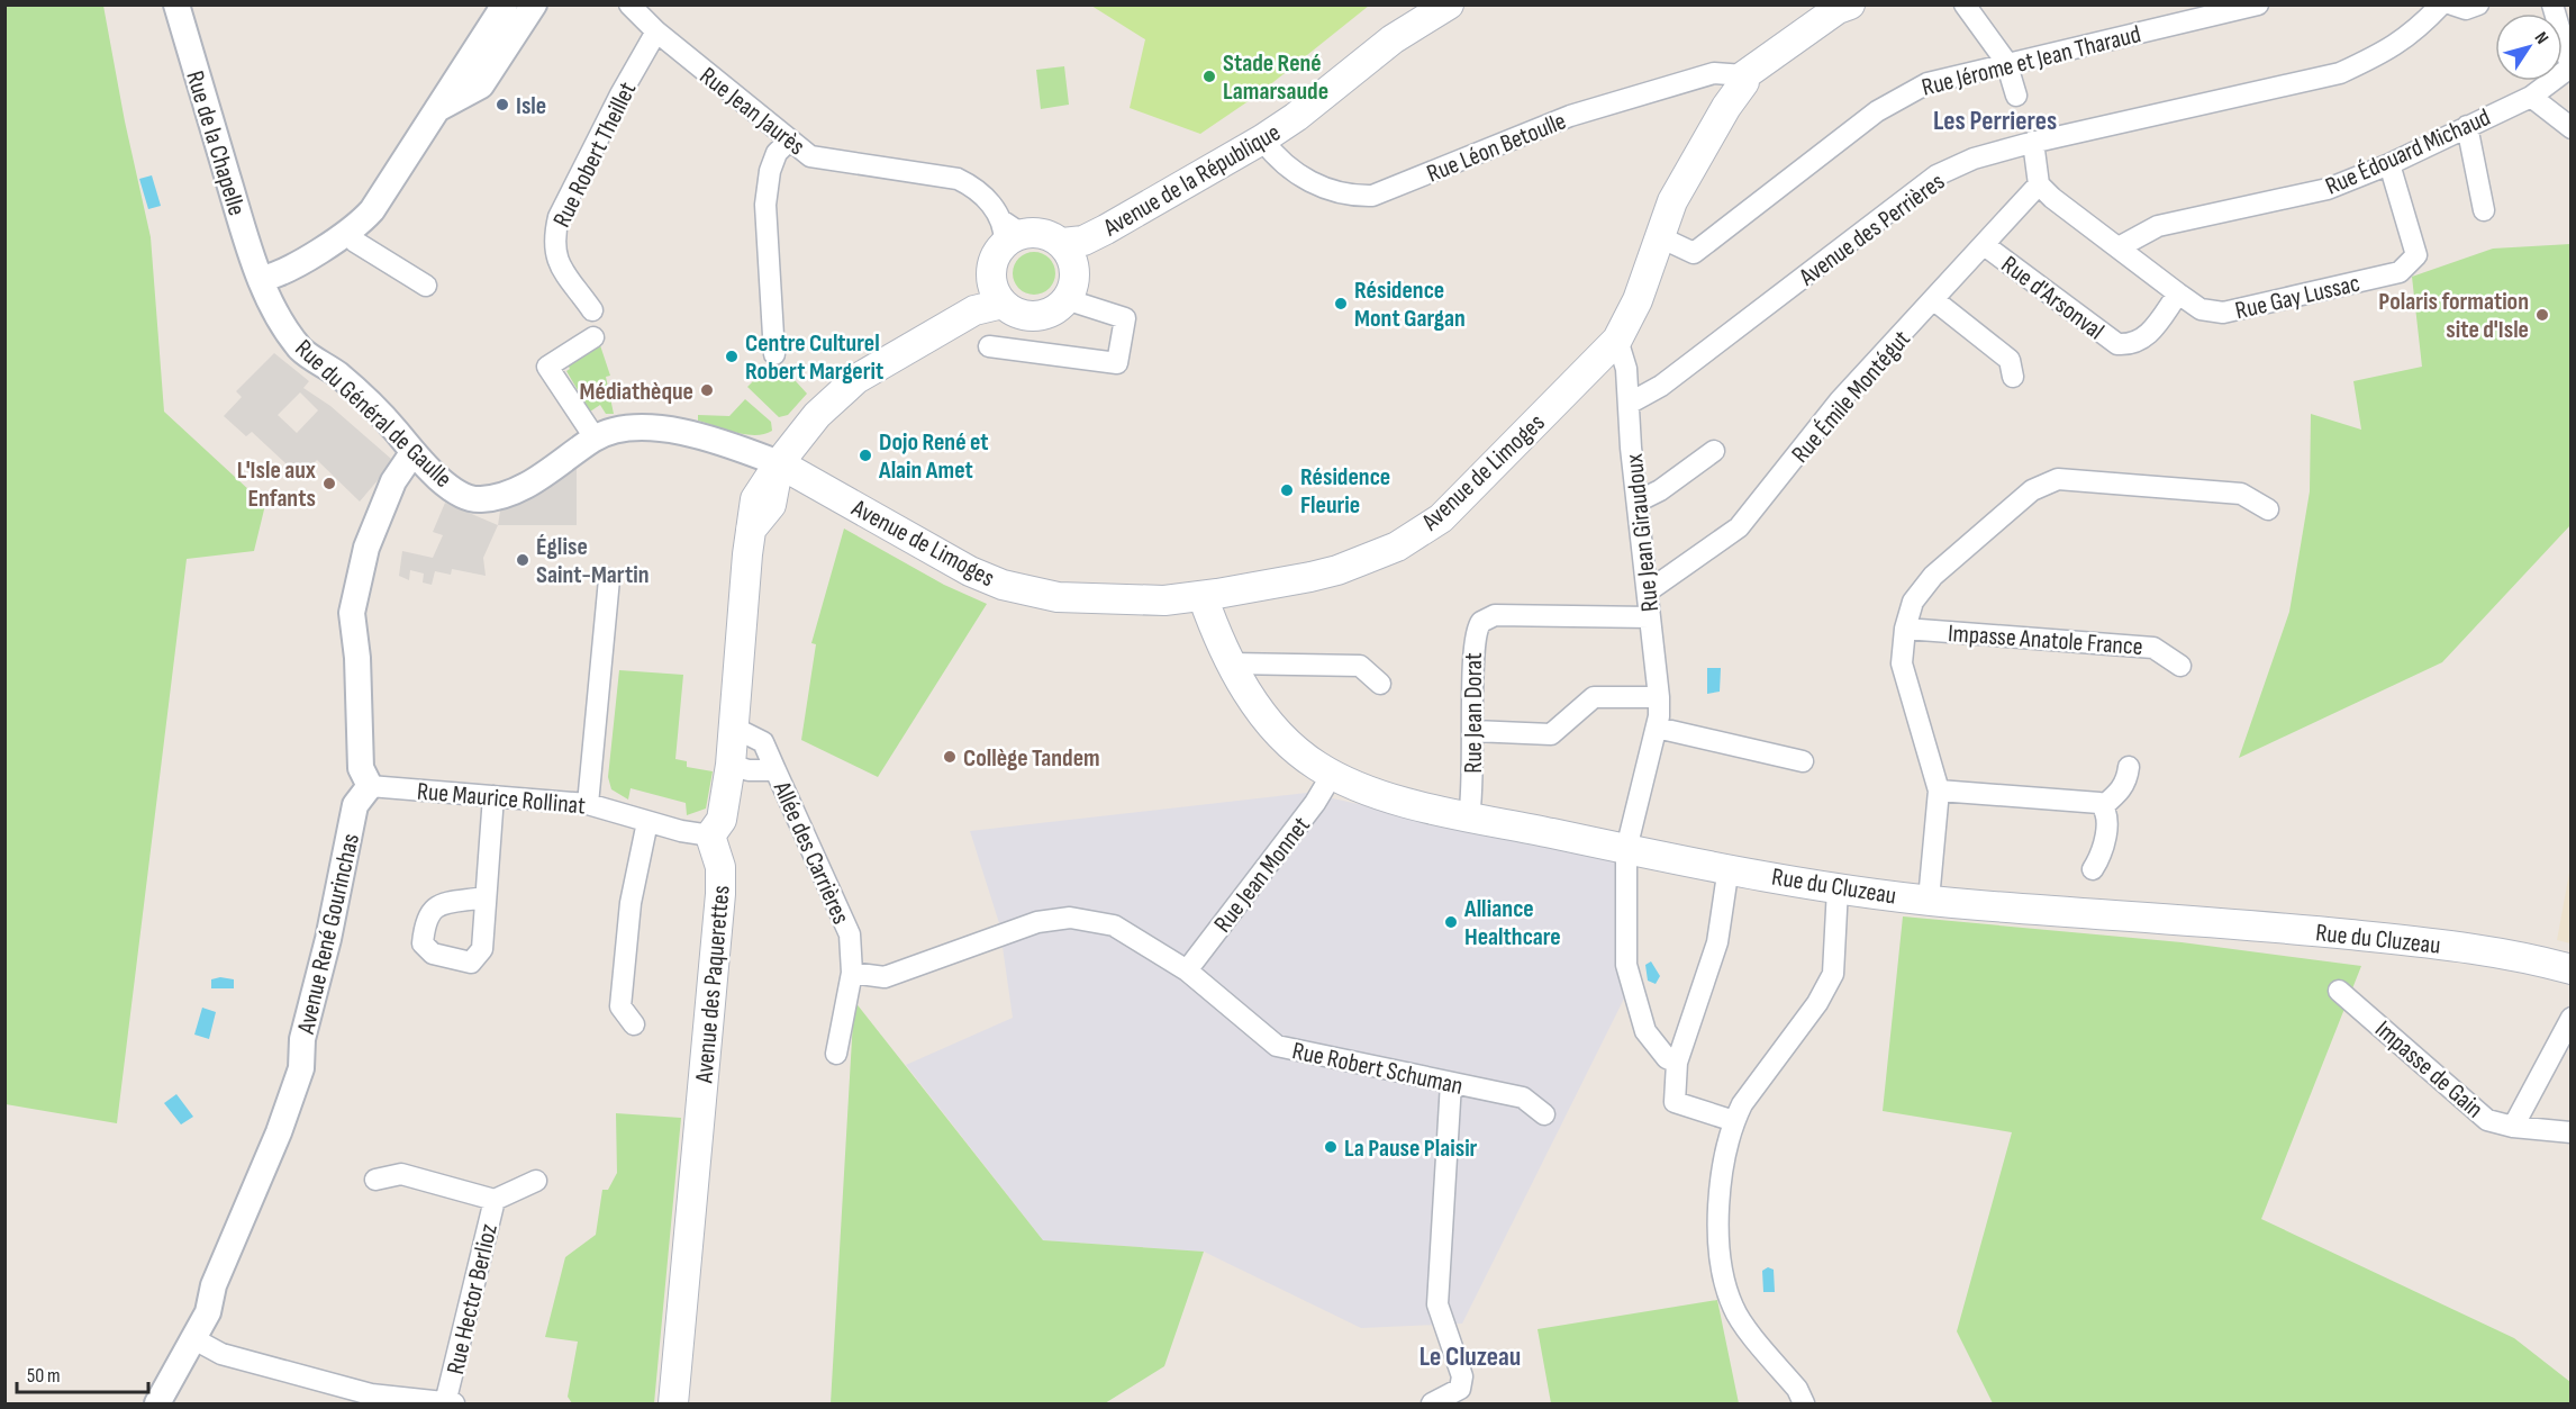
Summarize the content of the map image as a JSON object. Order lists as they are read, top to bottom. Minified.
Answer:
{"streets":{"main road":["Avenue de la République","Avenue de Limoges","Rue du Cluzeau","Avenue des Paquerettes"],"street":["Rue Jérome et Jean Tharaud","Rue Jean Jaurès","Rue de la Chapelle","Rue Léon Betoulle","Rue Édouard Michaud","Rue Robert Theillet","Avenue des Perrières","Rue Gay Lussac","Rue d'Arsonval","Rue Émile Montégut","Rue du Général de Gaulle","Rue Jean Giraudoux","Impasse Anatole France","Rue Jean Dorat","Rue Maurice Rollinat","Allée des Carrières","Rue Jean Monnet","Avenue René Gourinchas","Rue Robert Schuman","Impasse de Gain","Rue Hector Berlioz"]},"crossings":[["Rue Jérome et Jean Tharaud","Avenue de Limoges"],["Rue Jean Jaurès","Rue Robert Theillet"],["Rue Jean Jaurès","Avenue de la République"],["Rue de la Chapelle","Rue du Général de Gaulle"],["Rue Léon Betoulle","Avenue de la République"],["Rue Léon Betoulle","Avenue de Limoges"],["Rue Édouard Michaud","Rue Gay Lussac"],["Avenue des Perrières","Rue Jean Giraudoux"],["Rue Gay Lussac","Rue d'Arsonval"],["Rue Gay Lussac","Rue Émile Montégut"],["Rue d'Arsonval","Rue Émile Montégut"],["Rue Émile Montégut","Rue Jean Giraudoux"],["Rue du Général de Gaulle","Avenue de Limoges"],["Avenue de Limoges","Rue Jean Giraudoux"],["Avenue de Limoges","Rue du Cluzeau"],["Rue Jean Giraudoux","Rue Jean Dorat"],["Rue Jean Giraudoux","Rue du Cluzeau"],["Rue Jean Dorat","Rue du Cluzeau"],["Rue Maurice Rollinat","Avenue René Gourinchas"],["Rue Maurice Rollinat","Avenue des Paquerettes"],["Allée des Carrières","Rue Robert Schuman"],["Rue Jean Monnet","Rue du Cluzeau"],["Rue Jean Monnet","Rue Robert Schuman"]],"districts":["Les Perrieres","Le Cluzeau"],"places":["Stade René Lamarsaude","Isle","Résidence Mont Gargan","Polaris formation site d'Isle","Centre Culturel Robert Margerit","Médiathèque","Dojo René et Alain Amet","L'Isle aux Enfants","Résidence Fleurie","Église Saint-Martin","Collège Tandem","Alliance Healthcare","La Pause Plaisir"],"scale_bar":"50 m","north":"top right"}
